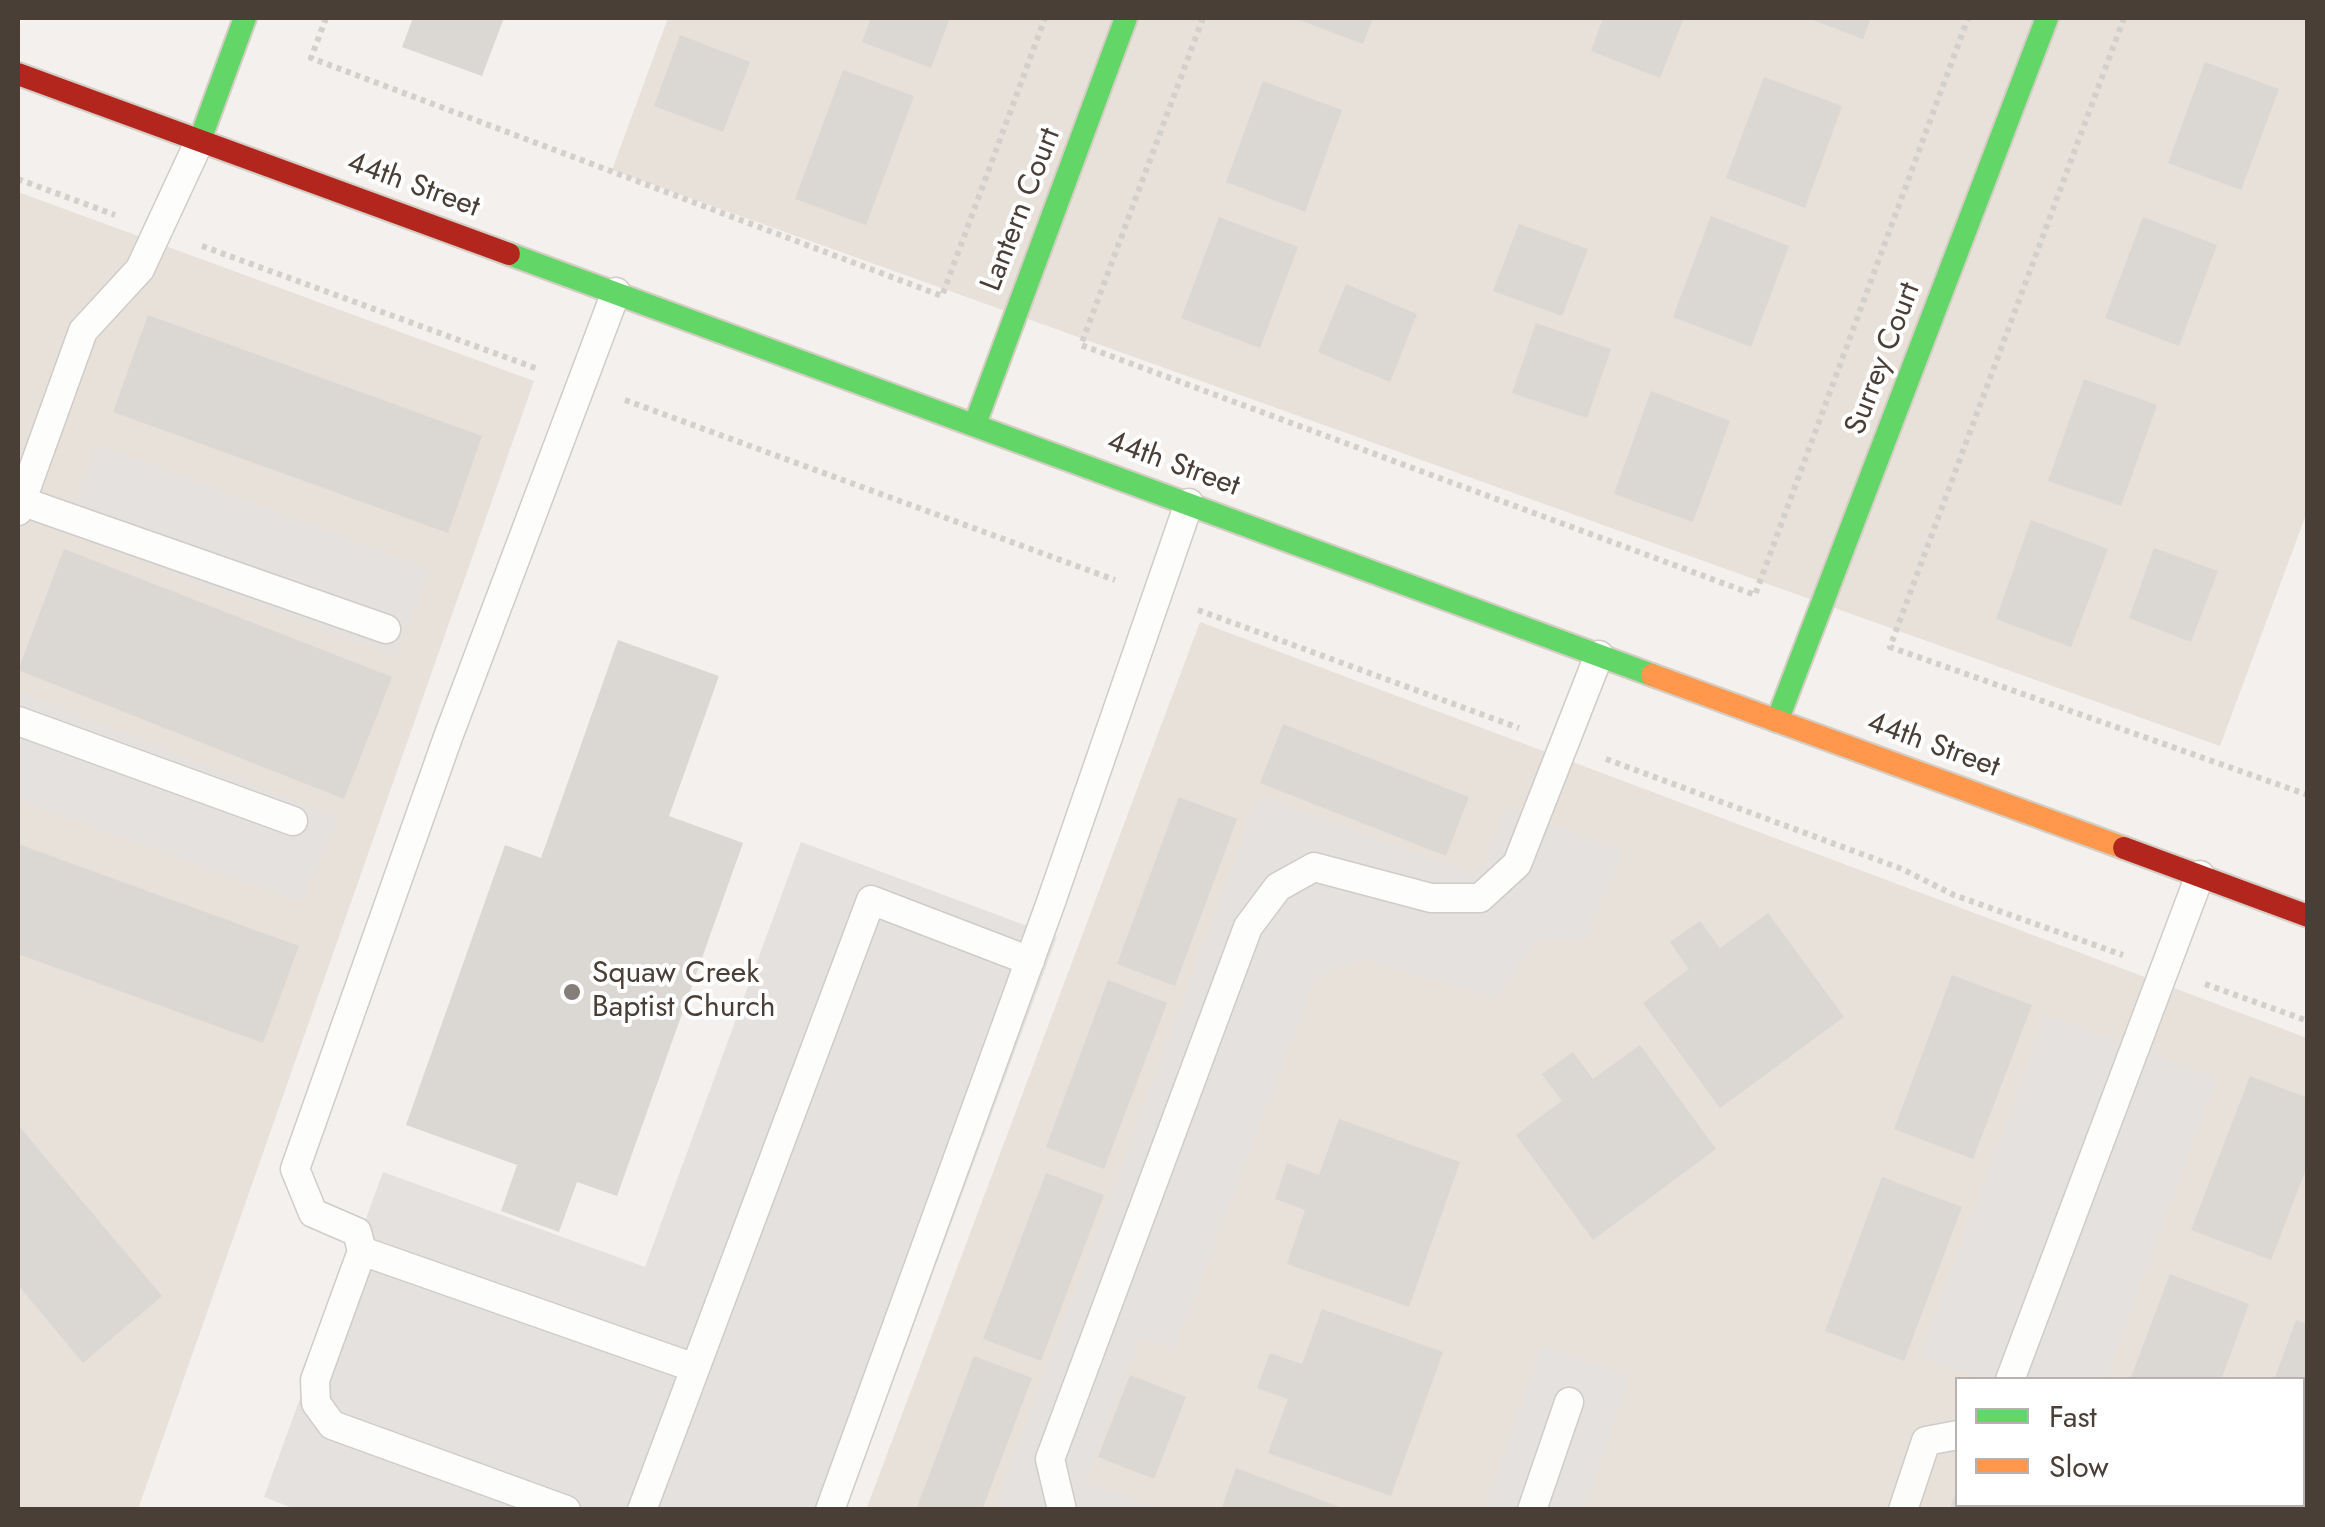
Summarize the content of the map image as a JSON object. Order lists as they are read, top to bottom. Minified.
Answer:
{"streets":{"street":["44th Street","Lantern Court","Surrey Court"]},"crossings":[["44th Street","Lantern Court"],["44th Street","Surrey Court"]],"places":["Squaw Creek Baptist Church"],"legend":["Fast","Slow"]}
